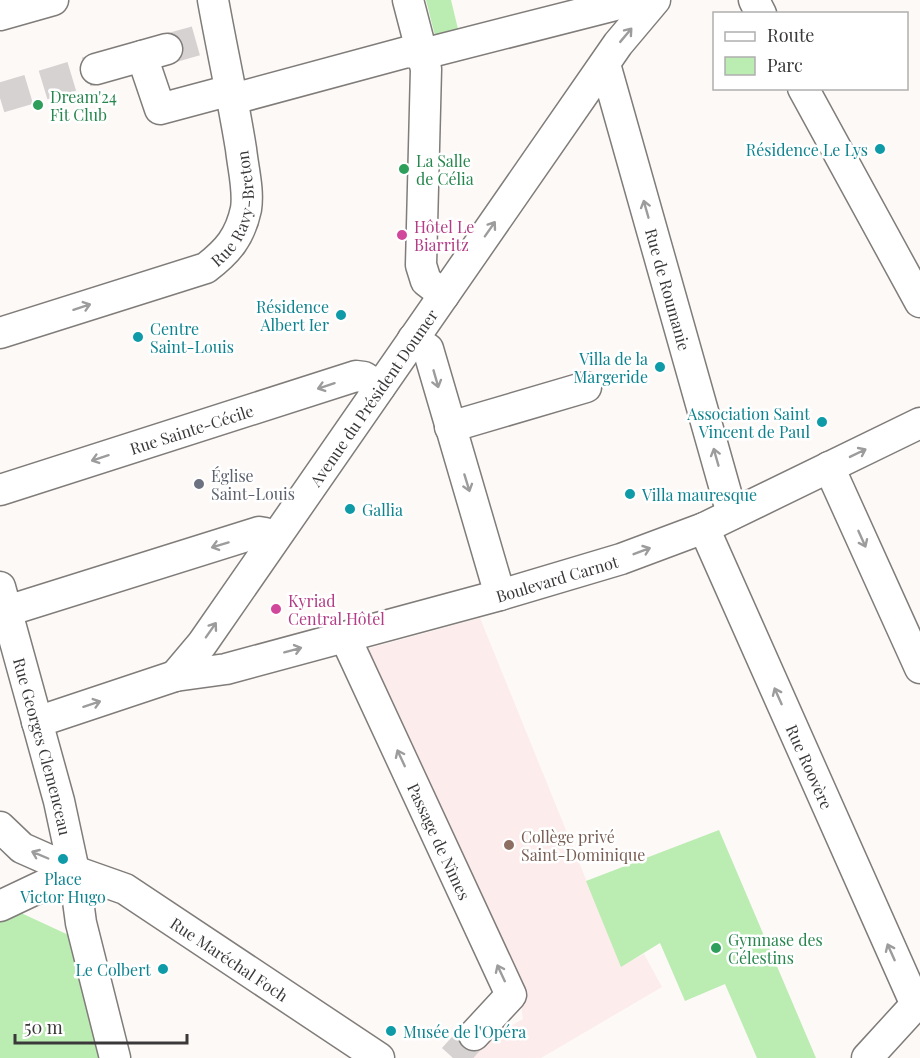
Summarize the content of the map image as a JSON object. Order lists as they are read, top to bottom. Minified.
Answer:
{"streets":{"street":["Rue Ravy-Breton","Rue de Roumanie","Avenue du Président Doumer","Rue Sainte-Cécile","Boulevard Carnot","Rue Georges Clemenceau","Rue Roovère","Passage de Nîmes","Rue Maréchal Foch"]},"crossings":[["Rue de Roumanie","Avenue du Président Doumer"],["Rue de Roumanie","Boulevard Carnot"],["Avenue du Président Doumer","Rue Sainte-Cécile"],["Avenue du Président Doumer","Boulevard Carnot"],["Boulevard Carnot","Rue Roovère"],["Boulevard Carnot","Passage de Nîmes"],["Rue Georges Clemenceau","Rue Maréchal Foch"]],"one_way":["Rue Ravy-Breton","Avenue du Président Doumer","Passage de Nîmes"],"places":["Dream'24 Fit Club","Résidence Le Lys","La Salle de Célia","Hôtel Le Biarritz","Résidence Albert Ier","Centre Saint-Louis","Villa de la Margeride","Association Saint Vincent de Paul","Église Saint-Louis","Villa mauresque","Gallia","Kyriad Central Hôtel","Collège privé Saint-Dominique","Place Victor Hugo","Gymnase des Célestins","Le Colbert","Musée de l'Opéra"],"legend":["Route","Parc"],"scale_bar":"50 m"}
